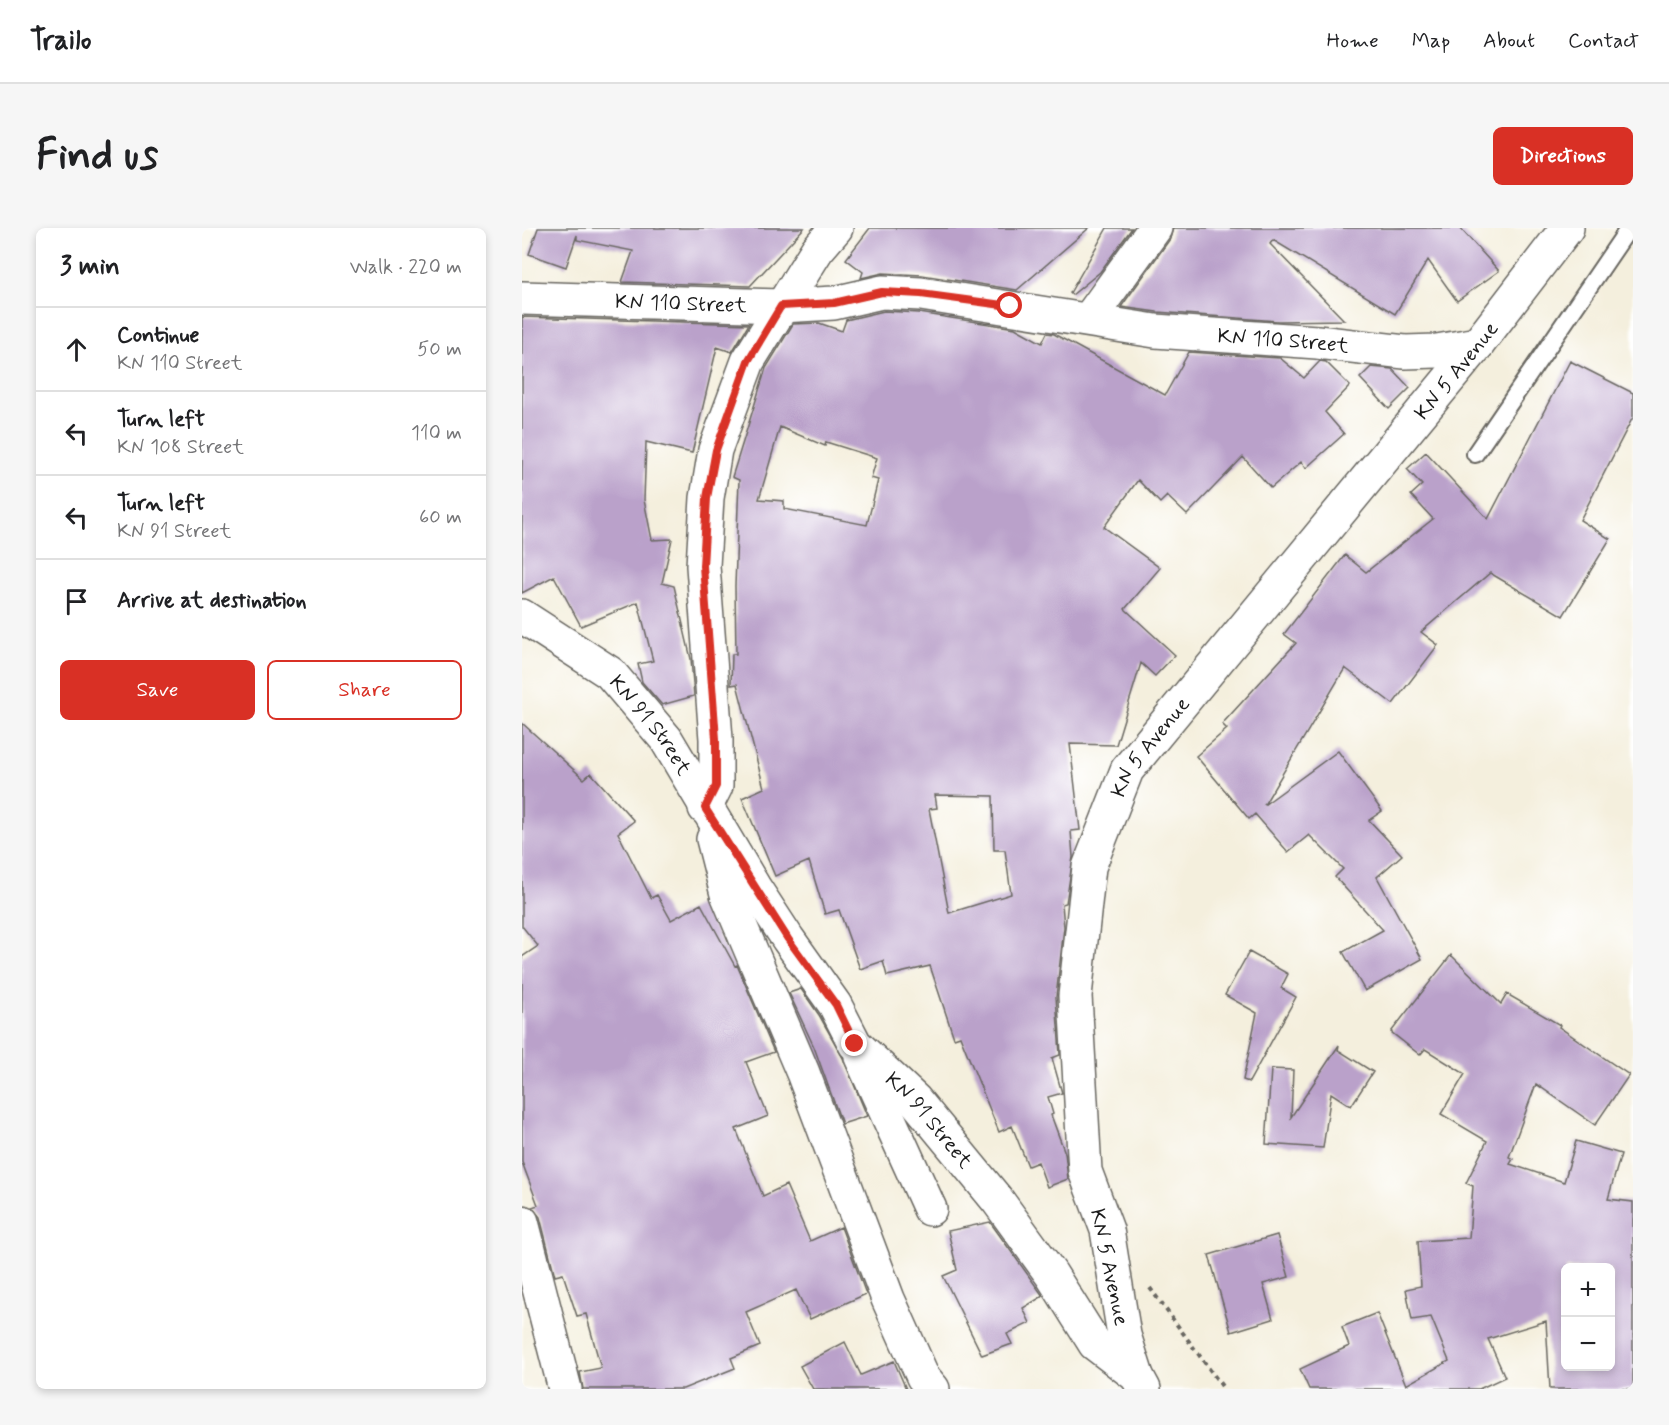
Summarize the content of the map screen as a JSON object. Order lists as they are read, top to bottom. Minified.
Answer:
{"streets":{"street":["KN 110 Street","KN 5 Avenue","KN 91 Street"]},"crossings":[["KN 110 Street","KN 5 Avenue"],["KN 5 Avenue","KN 91 Street"]],"page":{"header":"Trailo","nav":["Home","Map","About","Contact"],"buttons":["Directions",["Save","Share"]],"title":"Find us","heading":["3 min","Walk · 220 m"],"list":[["Continue","KN 110 Street","50 m"],["Turn left","KN 108 Street","110 m"],["Turn left","KN 91 Street","60 m"],"Arrive at destination"],"map_buttons":["+","−"]}}
